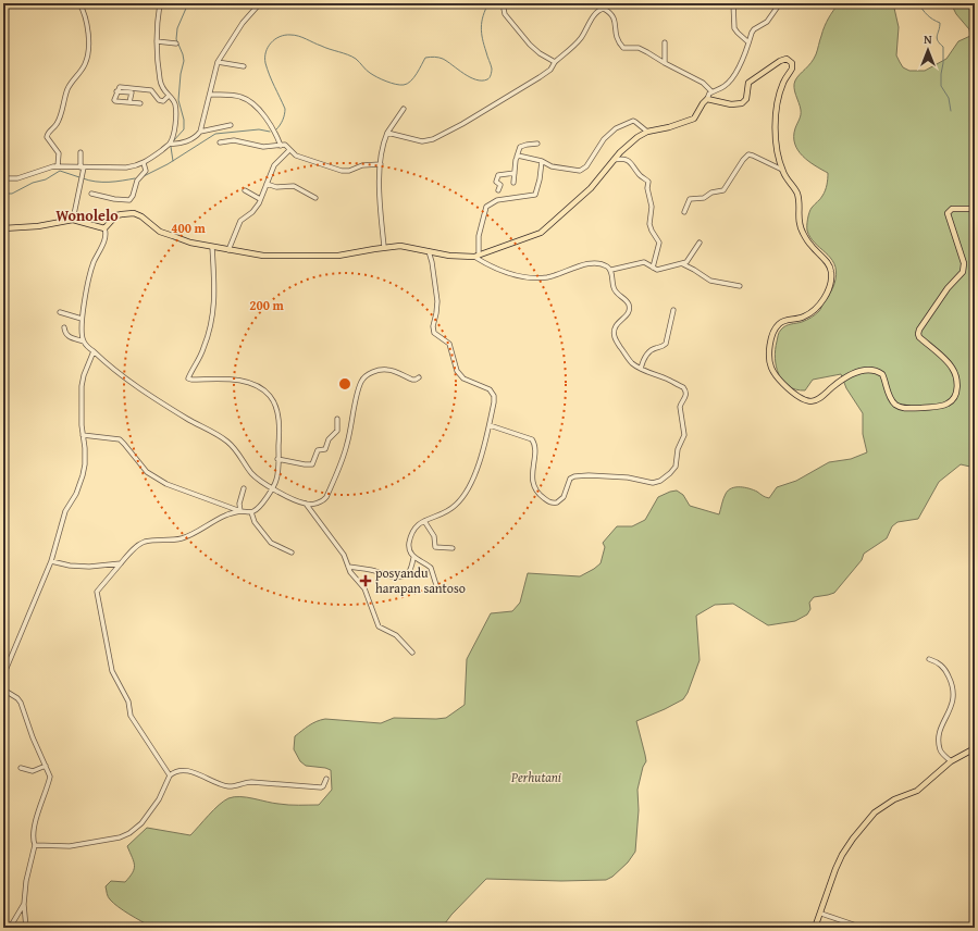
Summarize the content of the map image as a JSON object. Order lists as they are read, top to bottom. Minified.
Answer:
{"districts":["Wonolelo"],"parks":["Perhutani"],"places":{"health":["posyandu harapan santoso"]},"north":"top","rings":["400 m","200 m"]}
